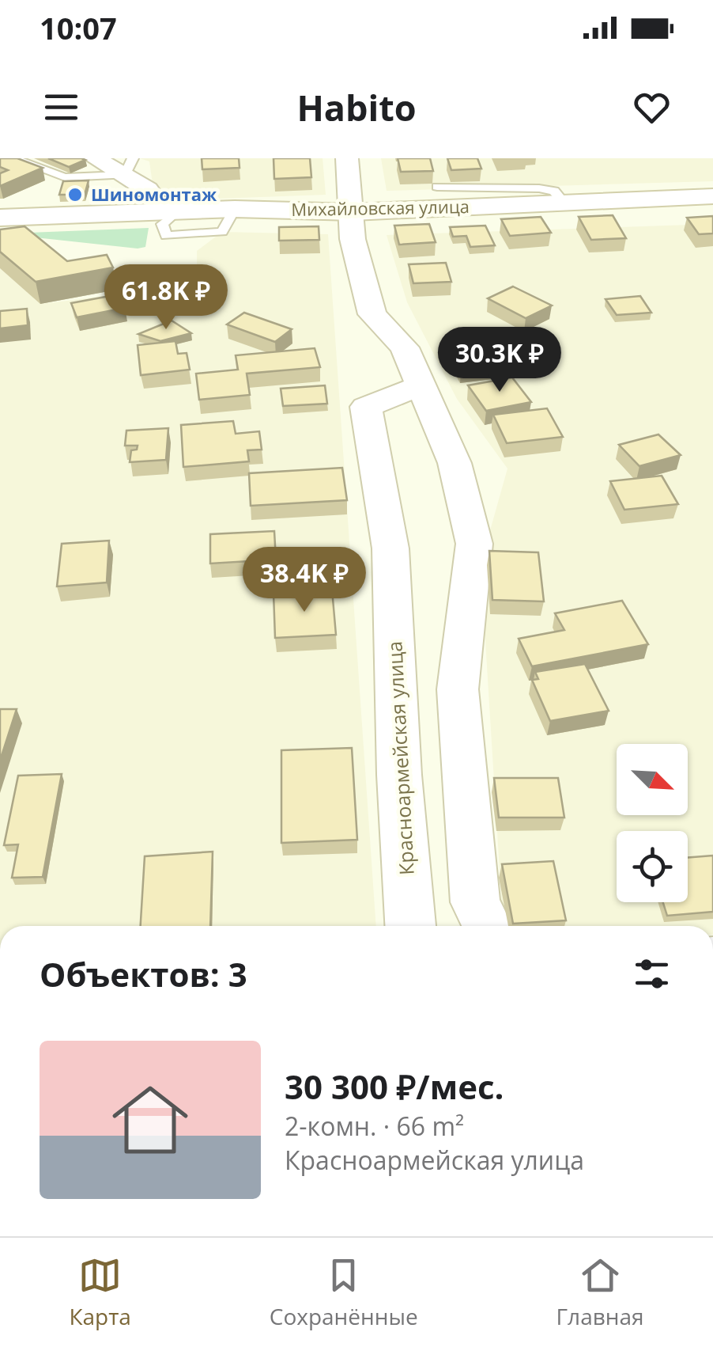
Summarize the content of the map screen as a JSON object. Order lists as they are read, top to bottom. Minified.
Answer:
{"streets":{"main road":["Михайловская улица"],"street":["Красноармейская улица"]},"places":["Шиномонтаж"],"north":"bottom right","page":{"status":"10:07","header":"Habito","price":["61.8K ₽","30.3K ₽","38.4K ₽"],"heading":"Объектов: 3","list":[{"name":"30 300 ₽/мес.","note":"2-комн. · 66 m² · Красноармейская улица"}],"tabs":["Карта","Сохранённые","Главная"]}}
